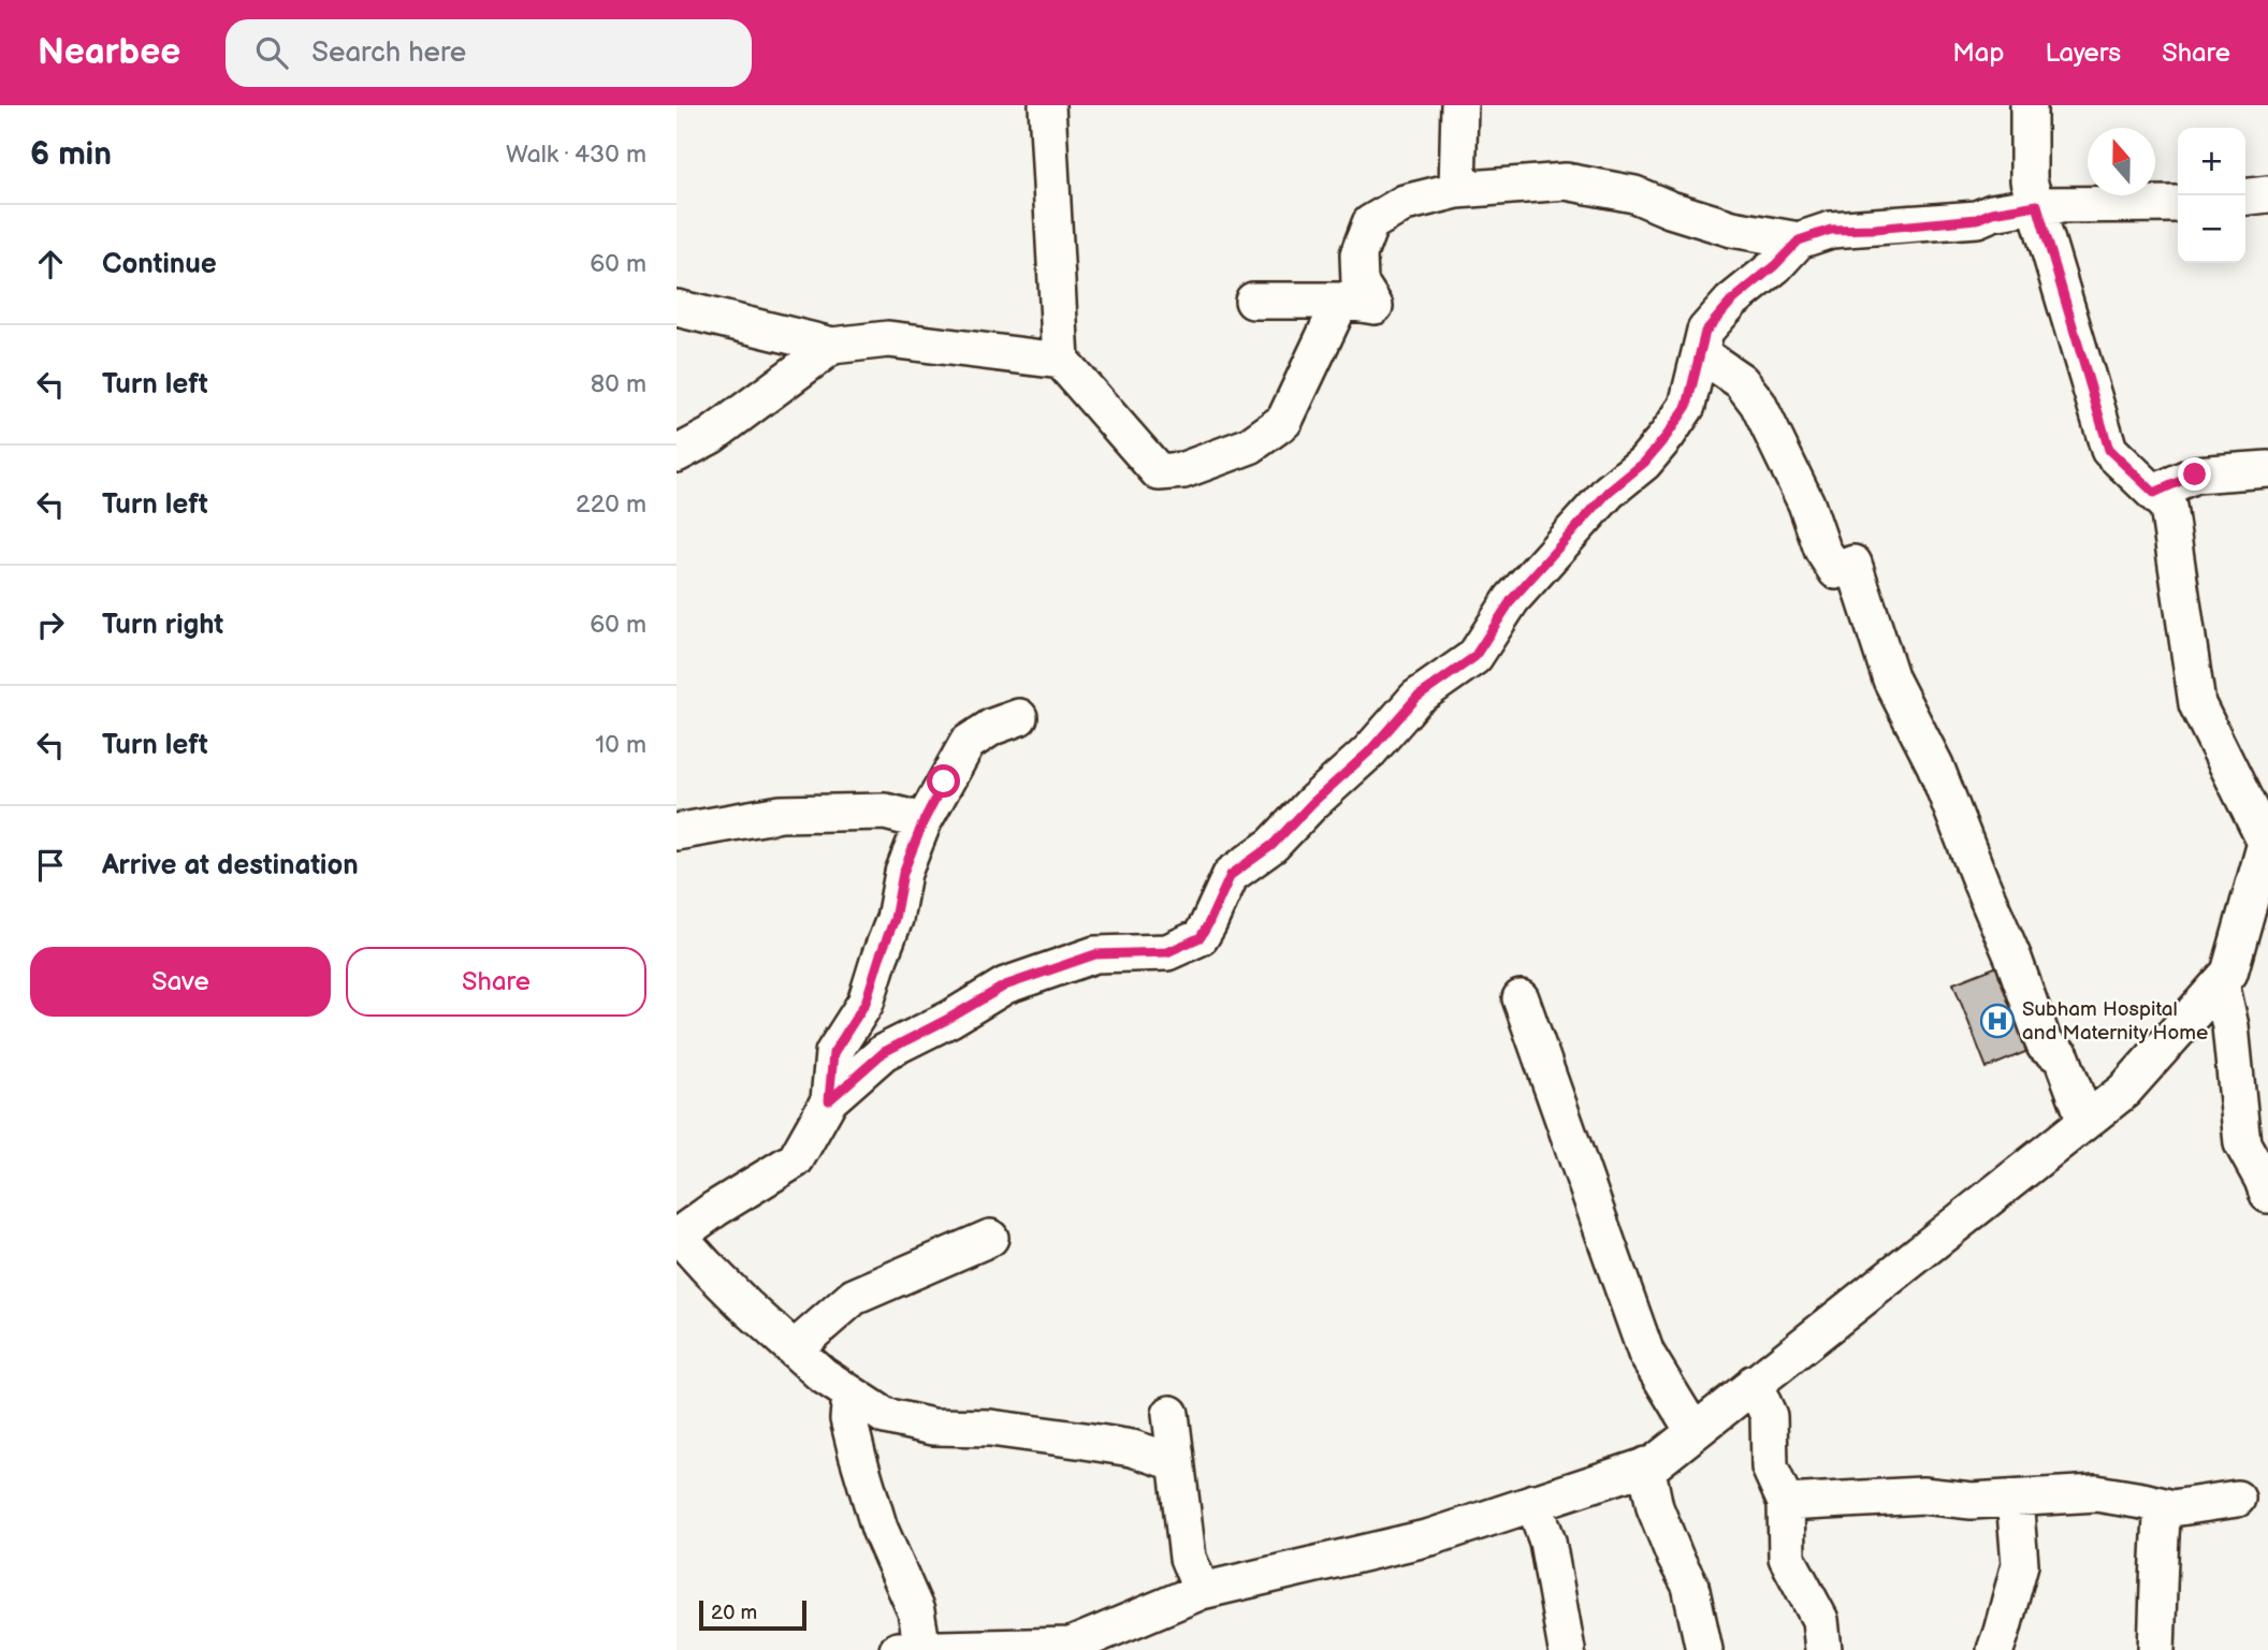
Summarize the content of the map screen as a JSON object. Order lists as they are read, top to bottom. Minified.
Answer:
{"places":{"hospital":["Subham Hospital and Maternity Home"]},"scale_bar":"20 m","north":"top","page":{"header":"Nearbee","search":"Search here","nav":["Map","Layers","Share"],"heading":["6 min","Walk · 430 m"],"map_buttons":["+","−"],"list":[["Continue","60 m"],["Turn left","80 m"],["Turn left","220 m"],["Turn right","60 m"],["Turn left","10 m"],"Arrive at destination"],"buttons":["Save","Share"],"scale":"20 m"}}
